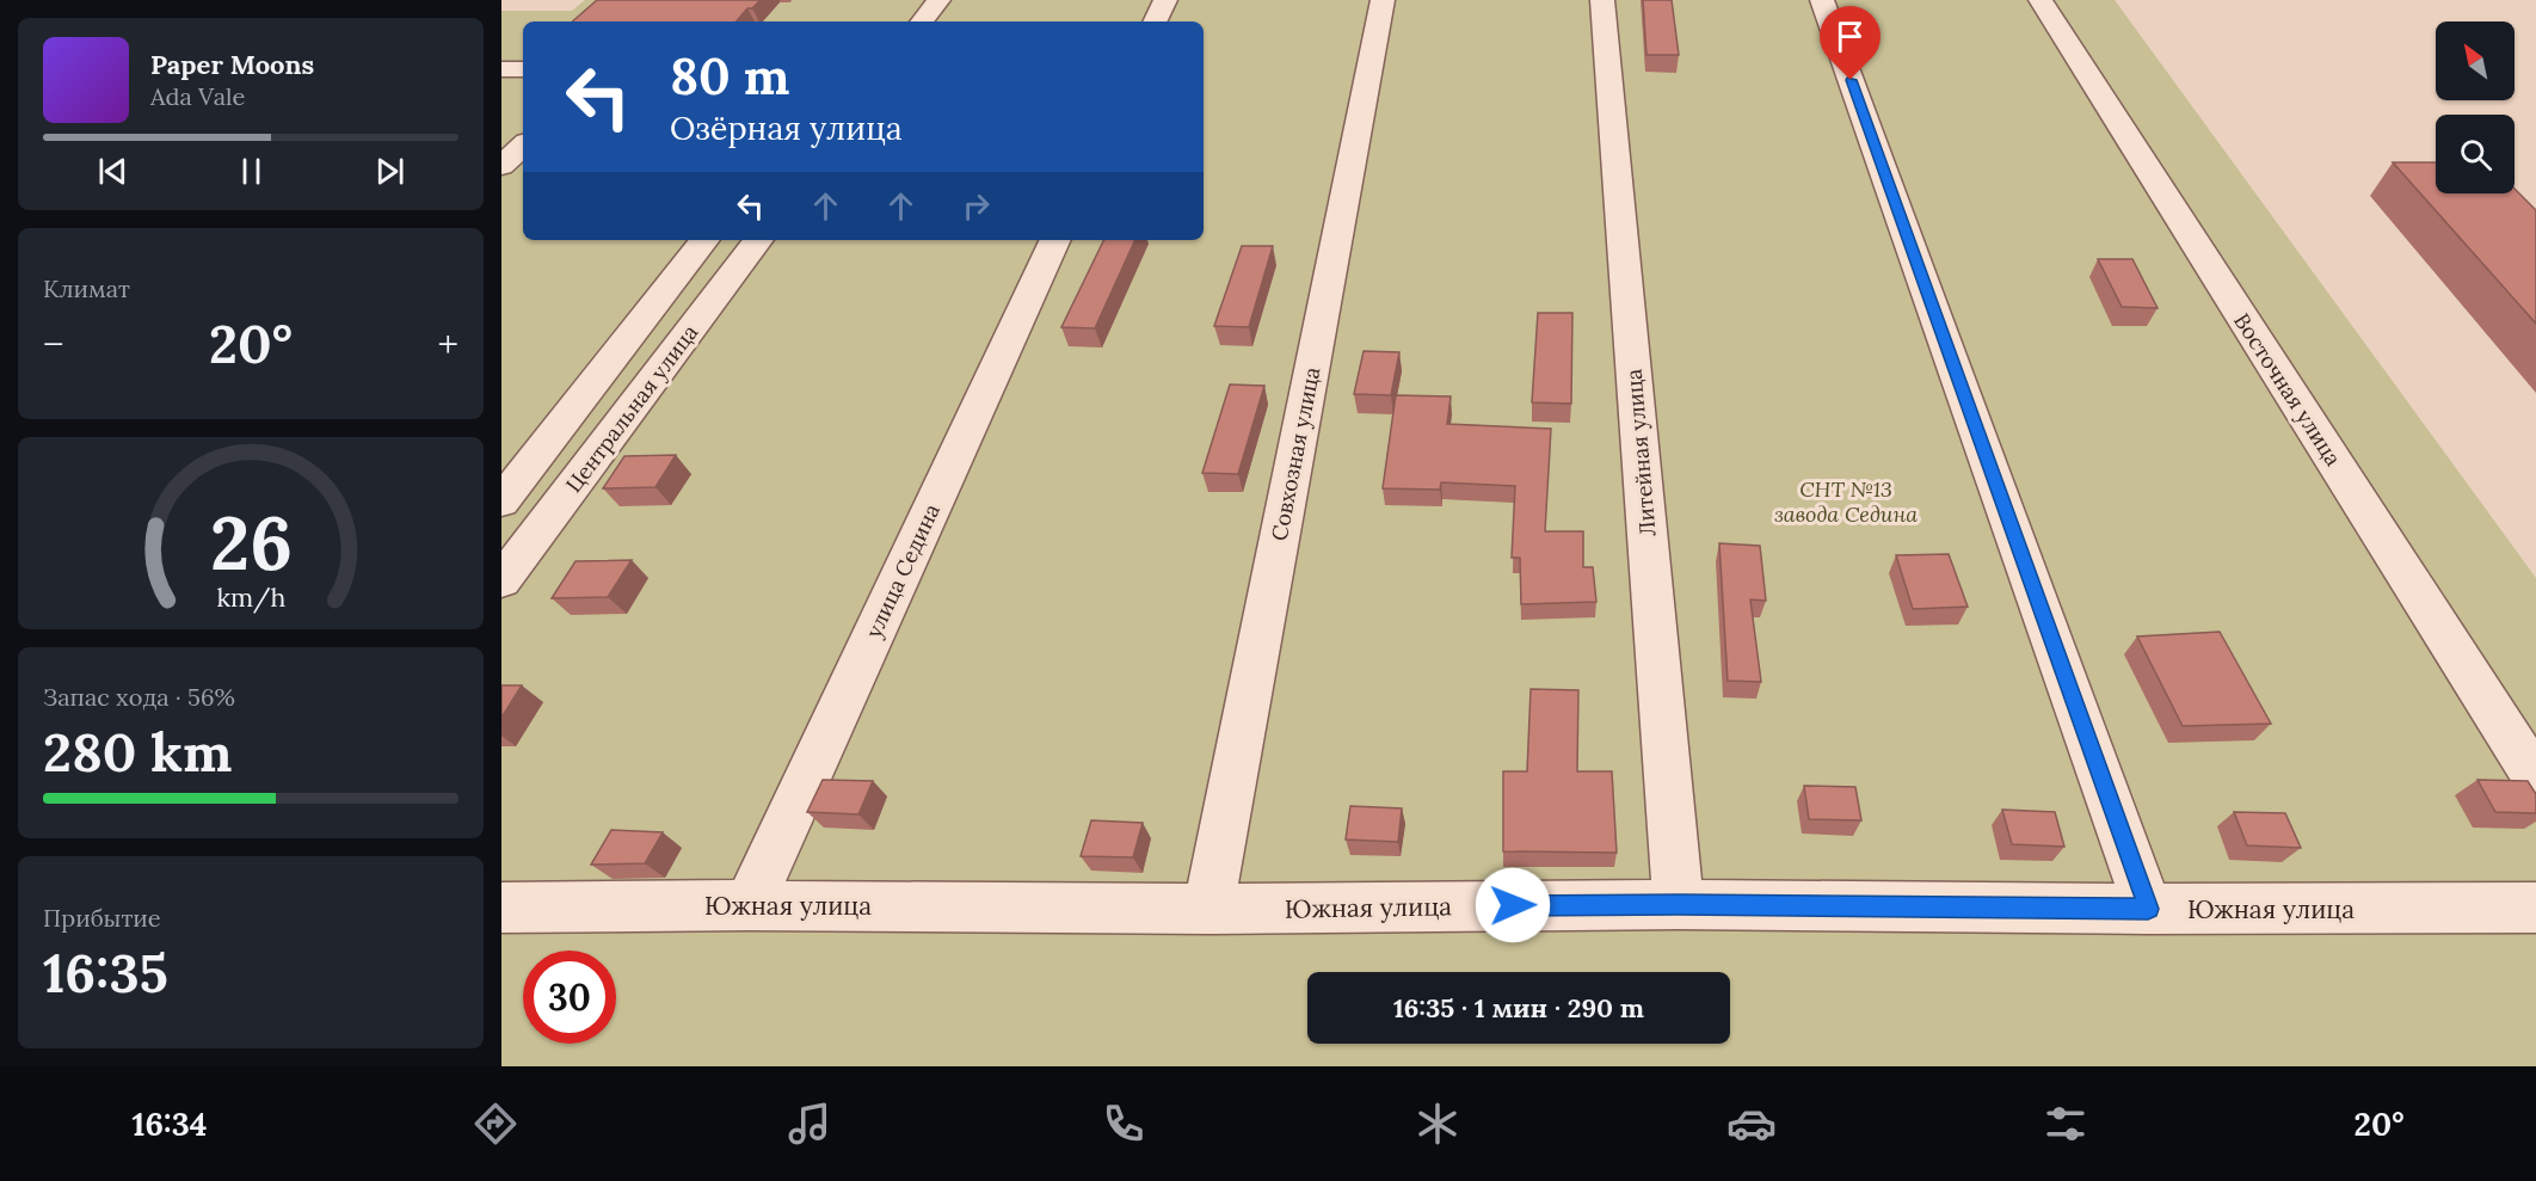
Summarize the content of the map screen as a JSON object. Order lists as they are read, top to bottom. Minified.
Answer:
{"streets":{"street":["Восточная улица","Центральная улица","Литейная улица","Совхозная улица","улица Седина","Южная улица"]},"crossings":[["Литейная улица","Южная улица"],["Совхозная улица","Южная улица"],["улица Седина","Южная улица"]],"parks":["СНТ №13 завода Седина"],"north":"top left","page":{"turn":["80 m","Озёрная улица"],"song":["Paper Moons","Ada Vale"],"tile":["Климат",["Запас хода · 56%","280 km"],["Прибытие","16:35"]],"heat":["−","20°","+"],"limit":"30","trip":"16:35 · 1 мин · 290 m","tabs":["16:34","20°"],"gauge":["26","km/h"]}}
